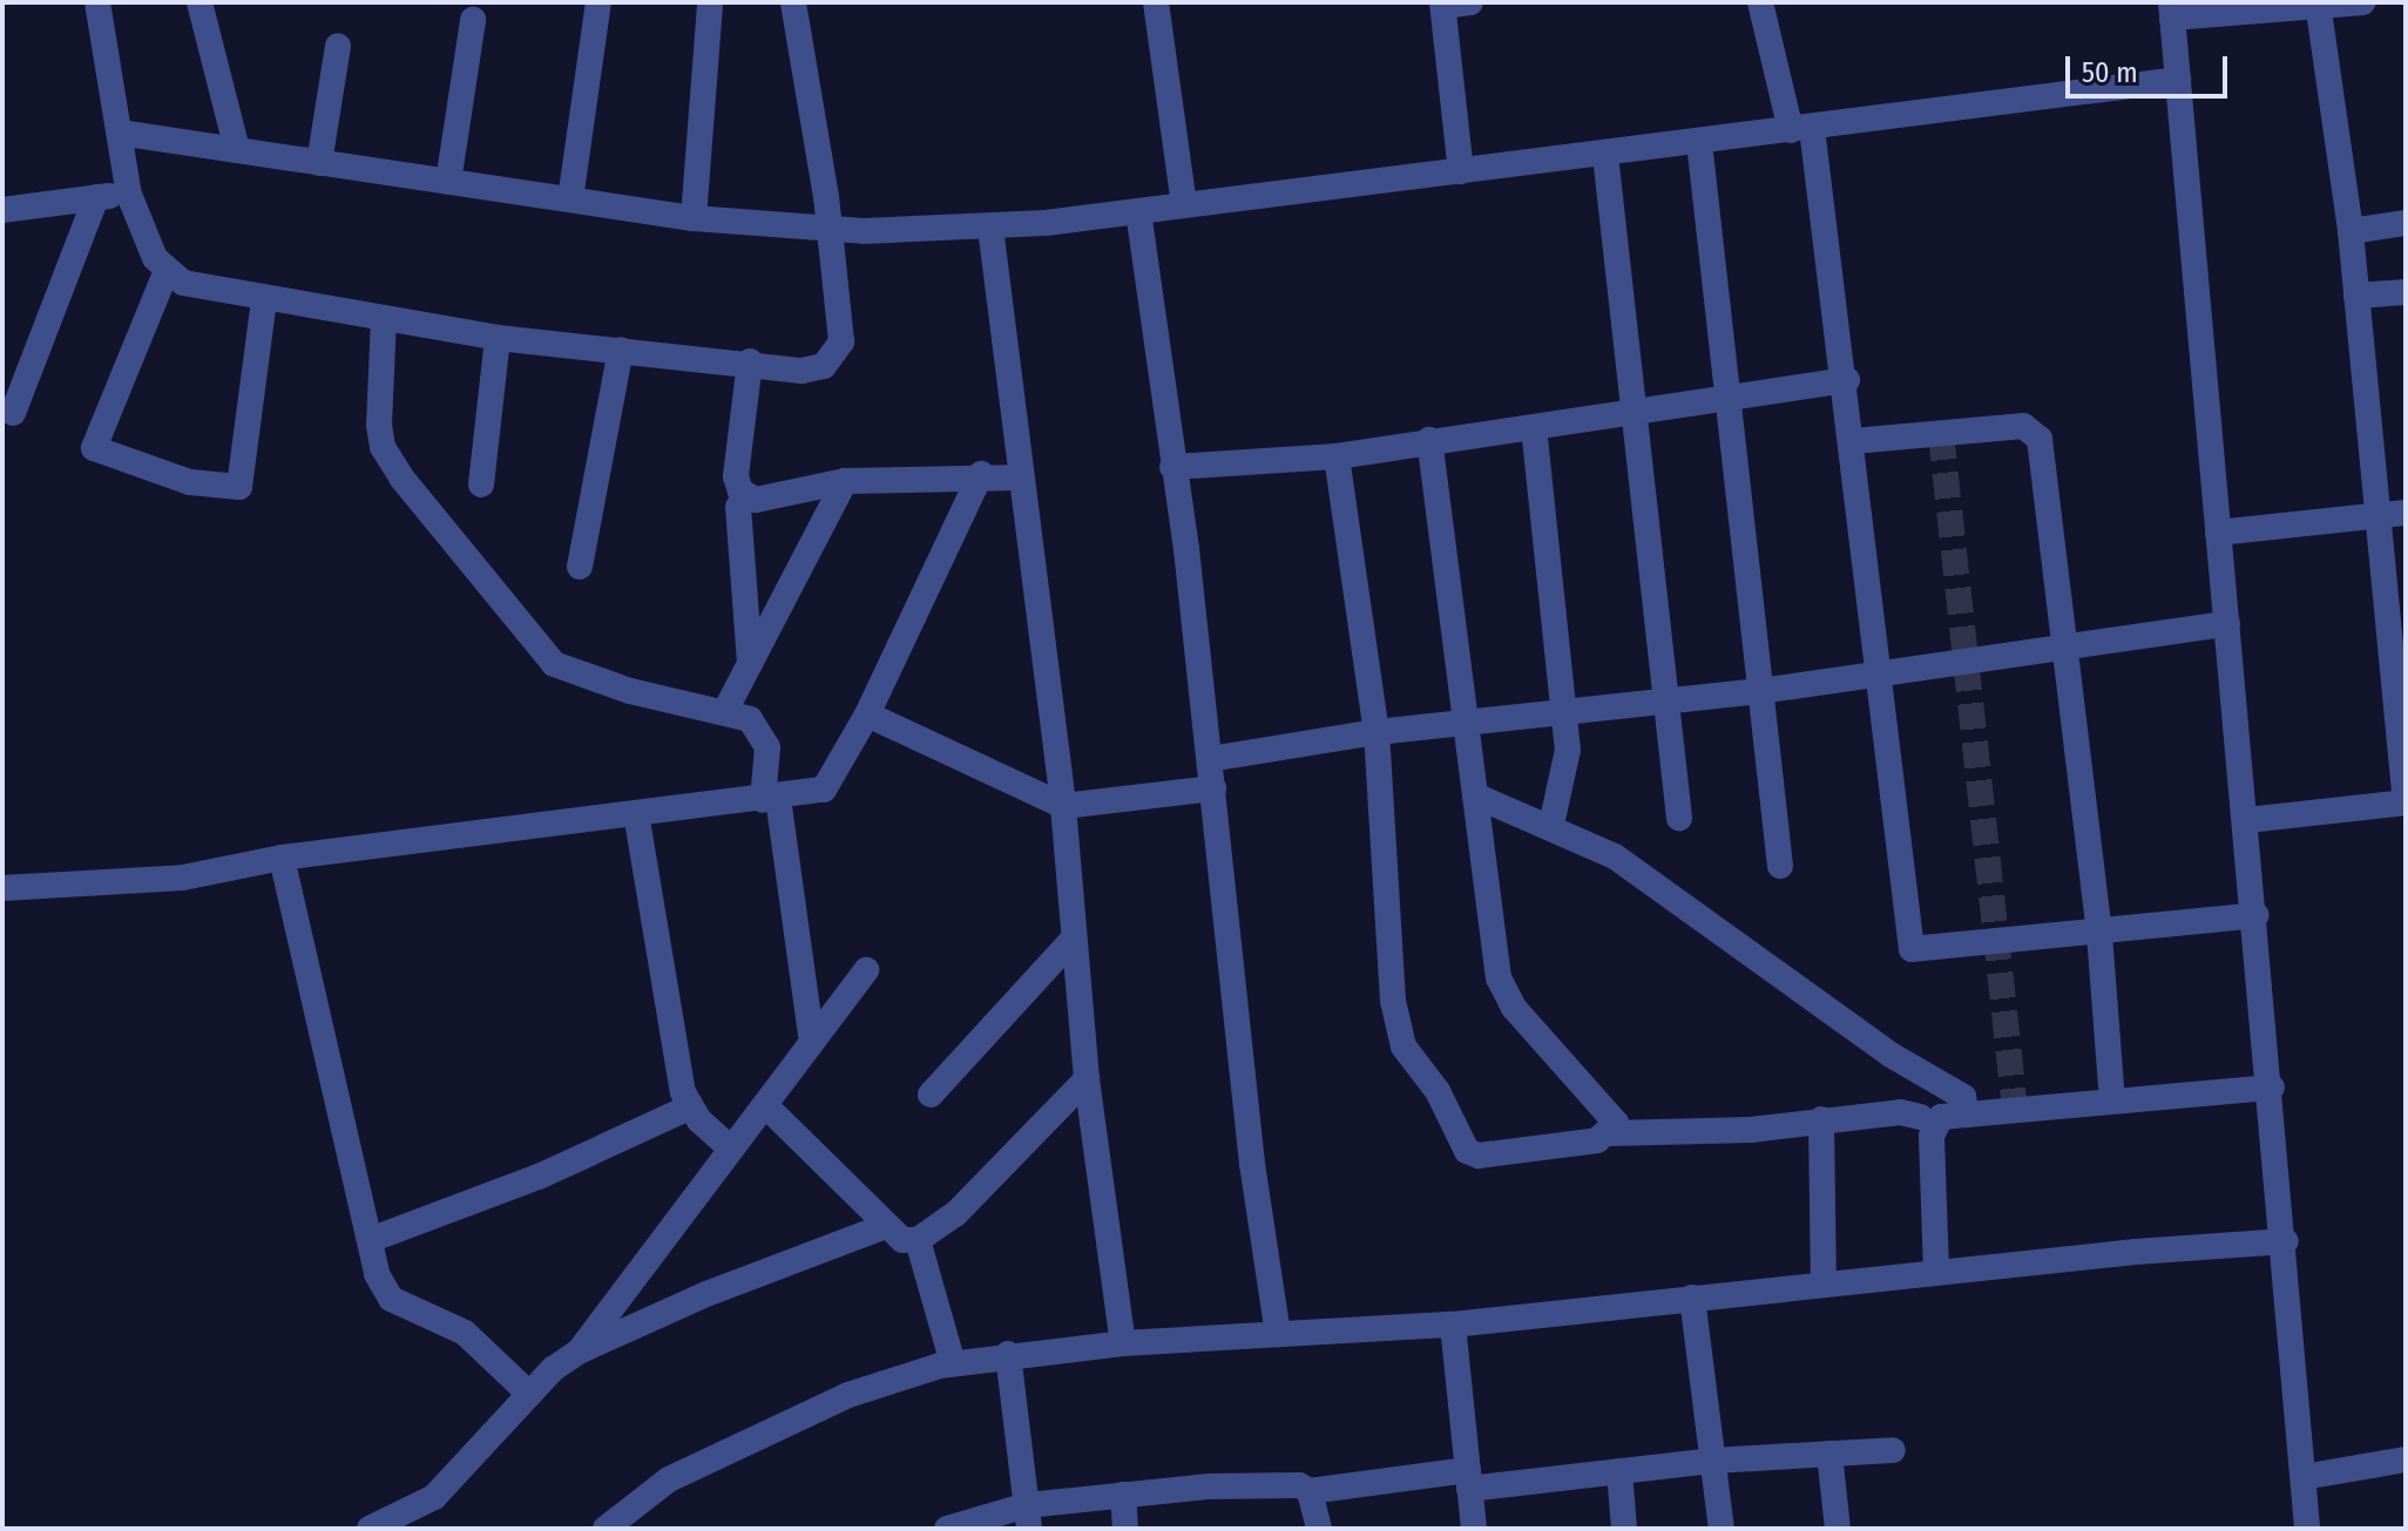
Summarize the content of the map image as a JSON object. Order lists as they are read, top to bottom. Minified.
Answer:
{"scale_bar":"50 m"}
